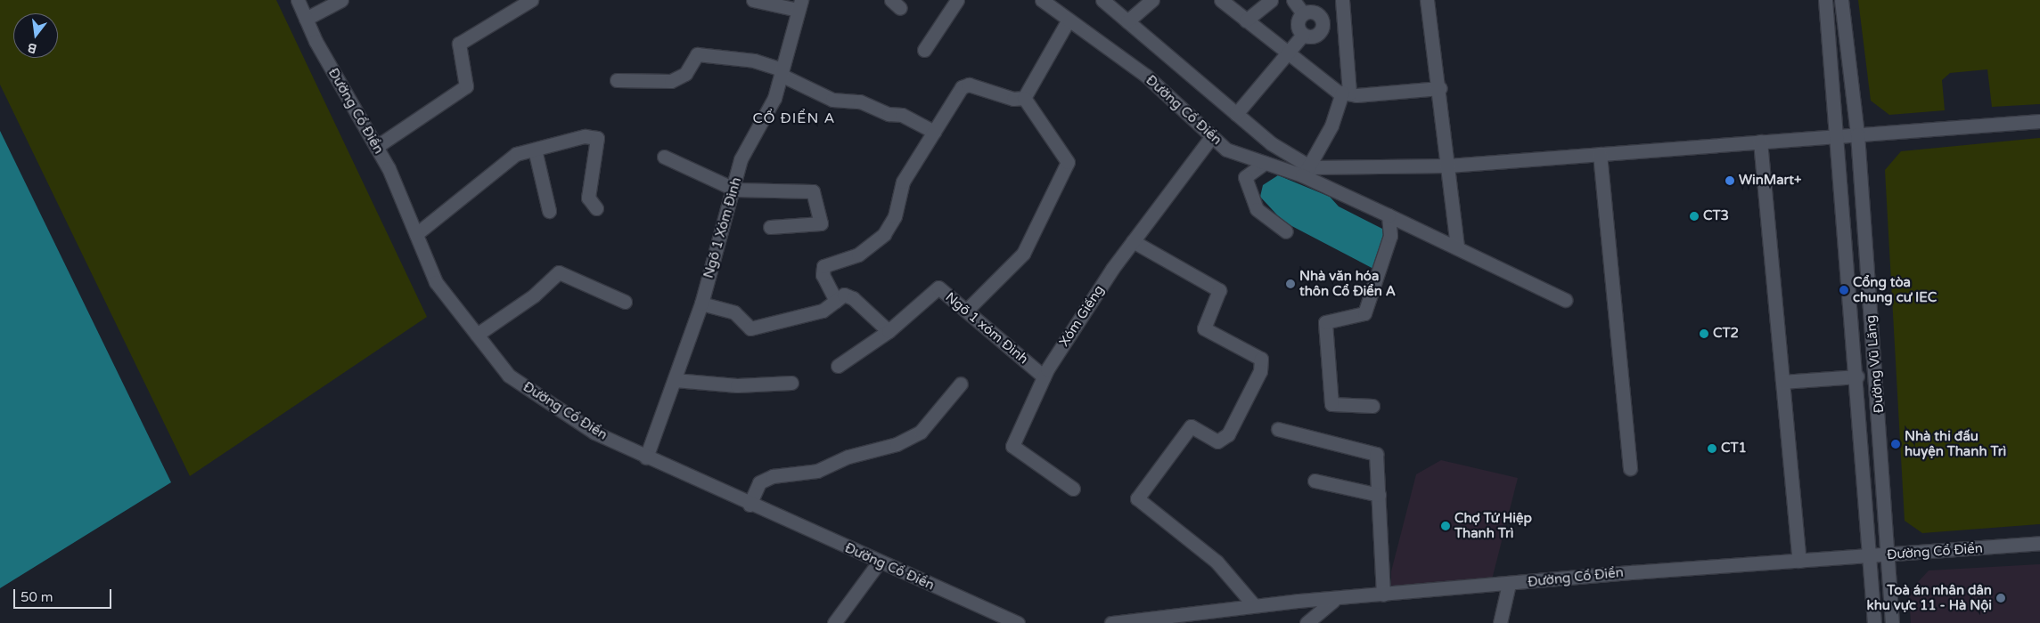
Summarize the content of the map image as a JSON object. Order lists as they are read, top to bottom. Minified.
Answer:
{"streets":{"street":["Đường Cổ Điển","Ngõ 1 Xóm Đình","Xóm Giếng","Ngõ 1 xóm Đình","Đường Vũ Lăng"]},"crossings":[["Đường Cổ Điển","Ngõ 1 Xóm Đình"],["Đường Cổ Điển","Xóm Giếng"],["Đường Cổ Điển","Đường Vũ Lăng"],["Ngõ 1 Xóm Đình","Ngõ 1 xóm Đình"],["Xóm Giếng","Ngõ 1 xóm Đình"]],"districts":["CỔ ĐIỂN A"],"places":["WinMart+","CT3","Nhà văn hóa thôn Cổ Điển A","Cổng tòa chung cư IEC","CT2","Nhà thi đấu huyện Thanh Trì","CT1","Chợ Tứ Hiệp Thanh Trì","Toà án nhân dân khu vực 11 - Hà Nội"],"scale_bar":"50 m","north":"bottom"}
